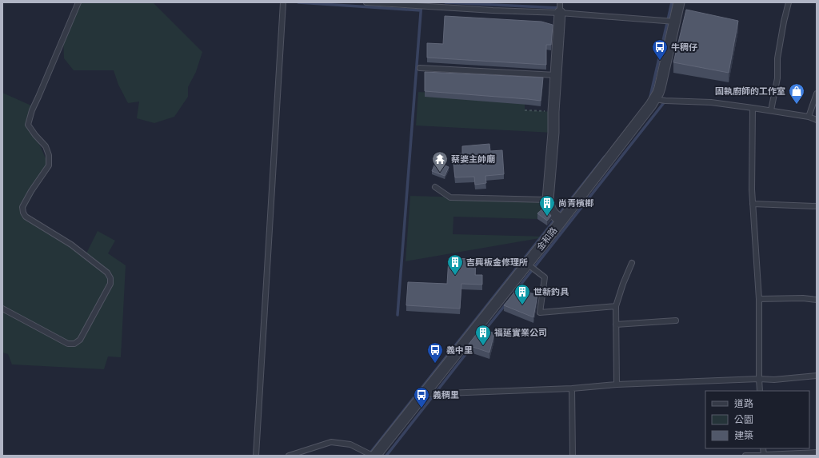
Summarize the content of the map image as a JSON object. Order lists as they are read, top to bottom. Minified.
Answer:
{"streets":{"street":["金和路"]},"places":{"bus stop":["牛稠仔","義中里","義稠里"],"shop":["固執廚師的工作室"],"temple":["蔡婆主帥廟"],"building":["尚青檳榔","吉興板金修理所","世新釣具","福延實業公司"]},"legend":["道路","公園","建築"]}
